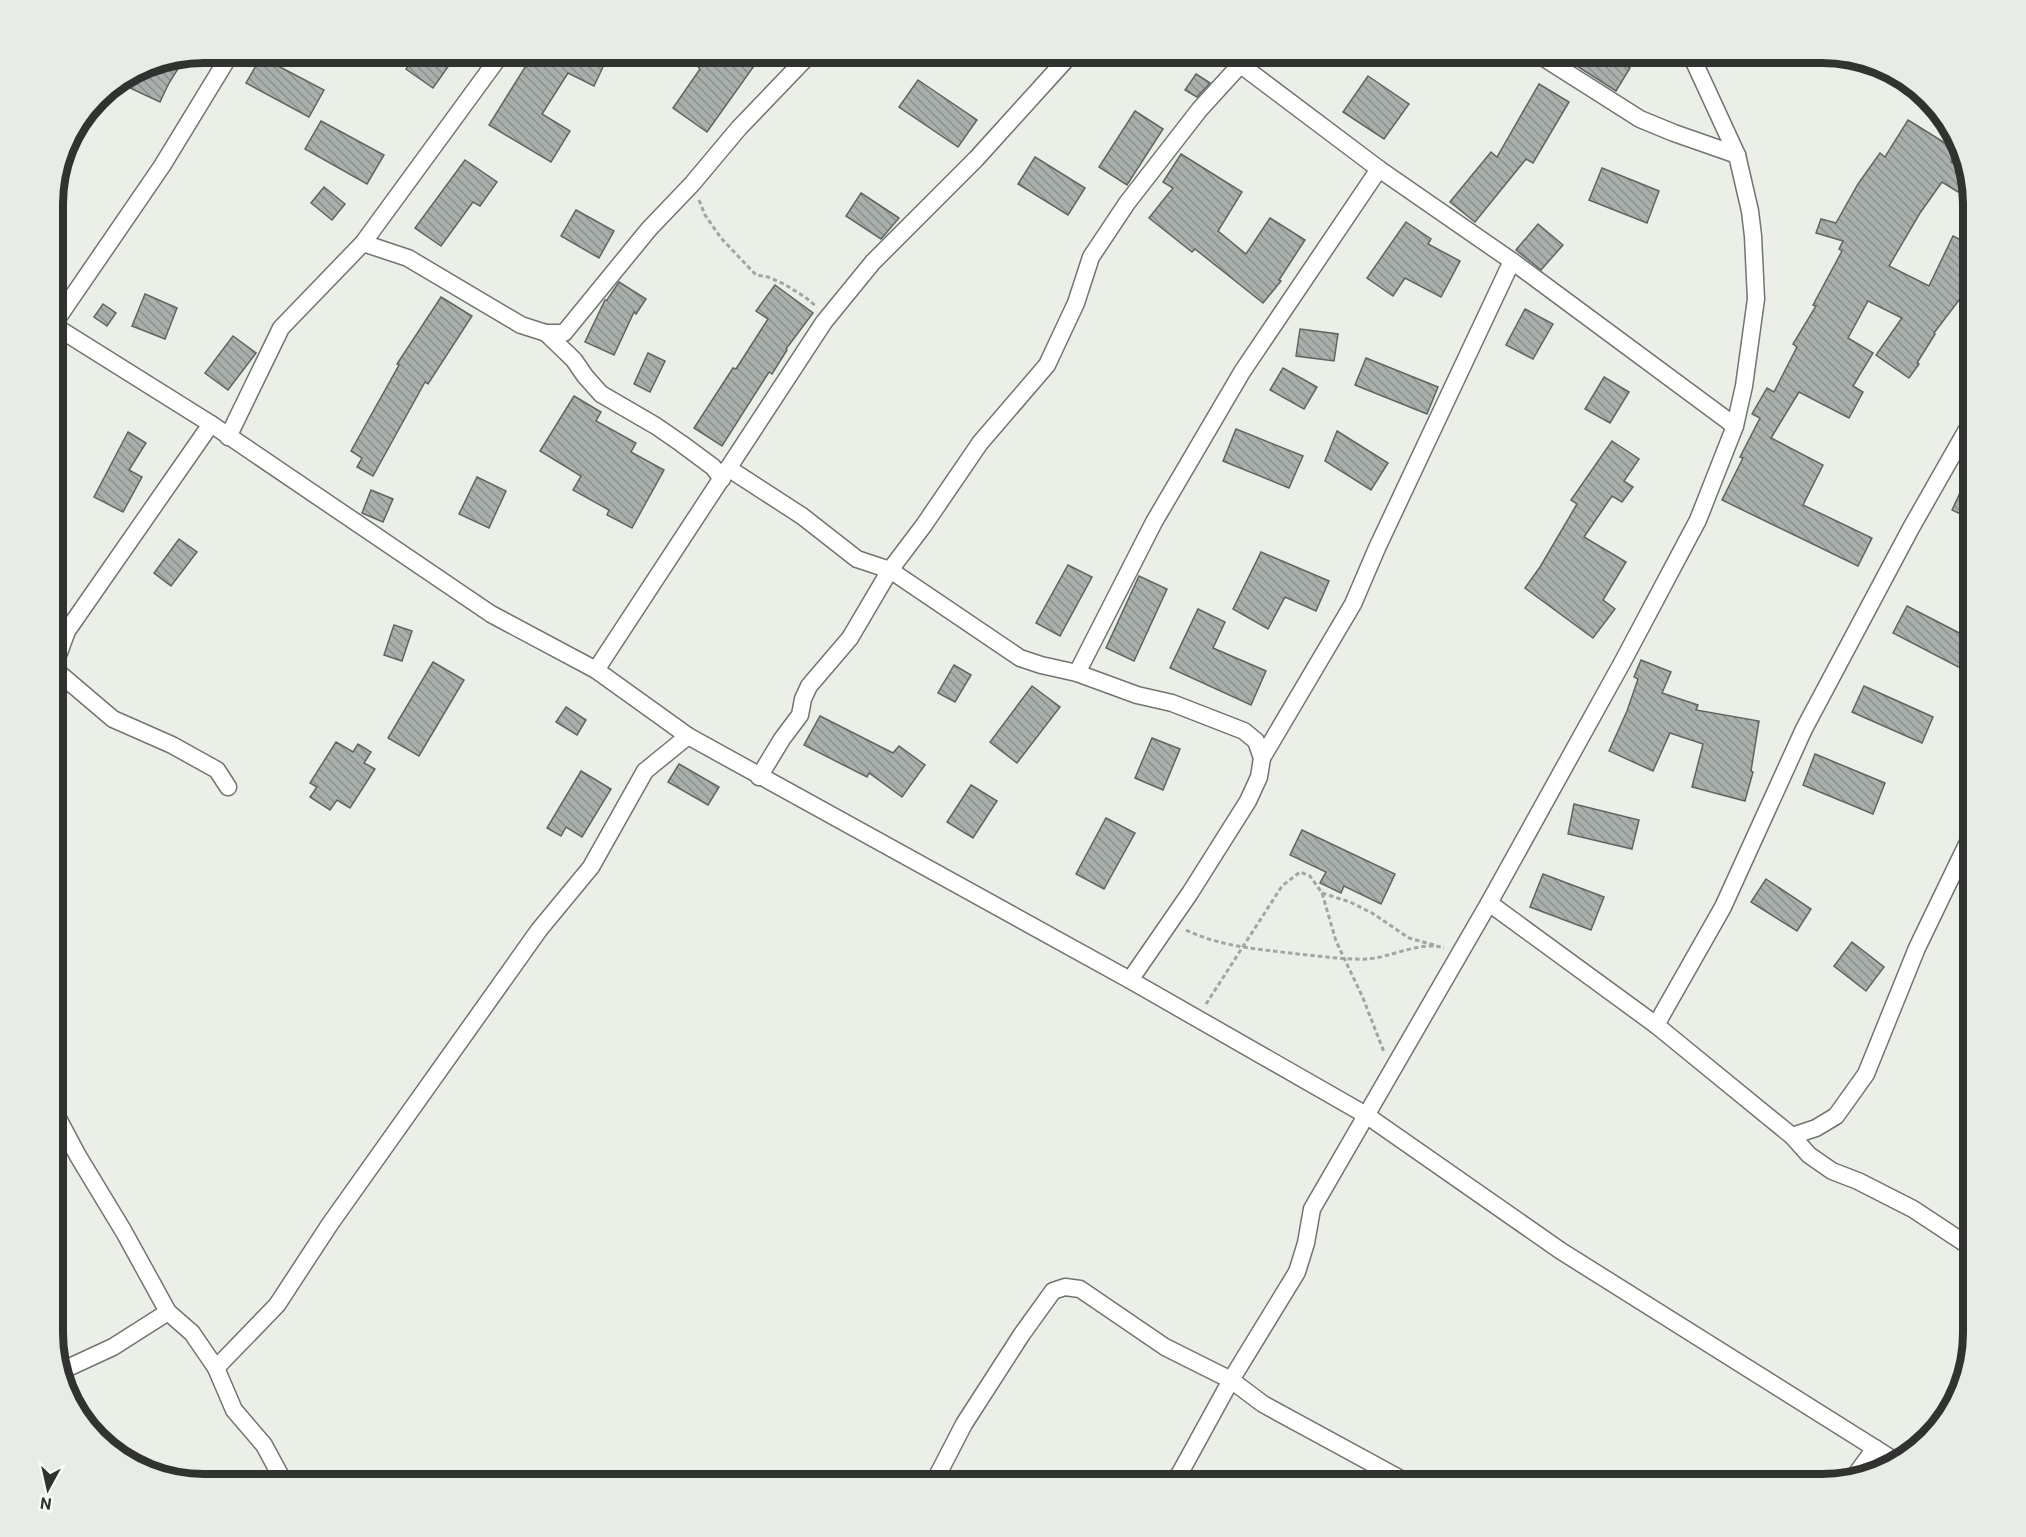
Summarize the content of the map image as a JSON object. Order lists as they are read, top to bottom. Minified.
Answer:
{"north":"bottom"}
